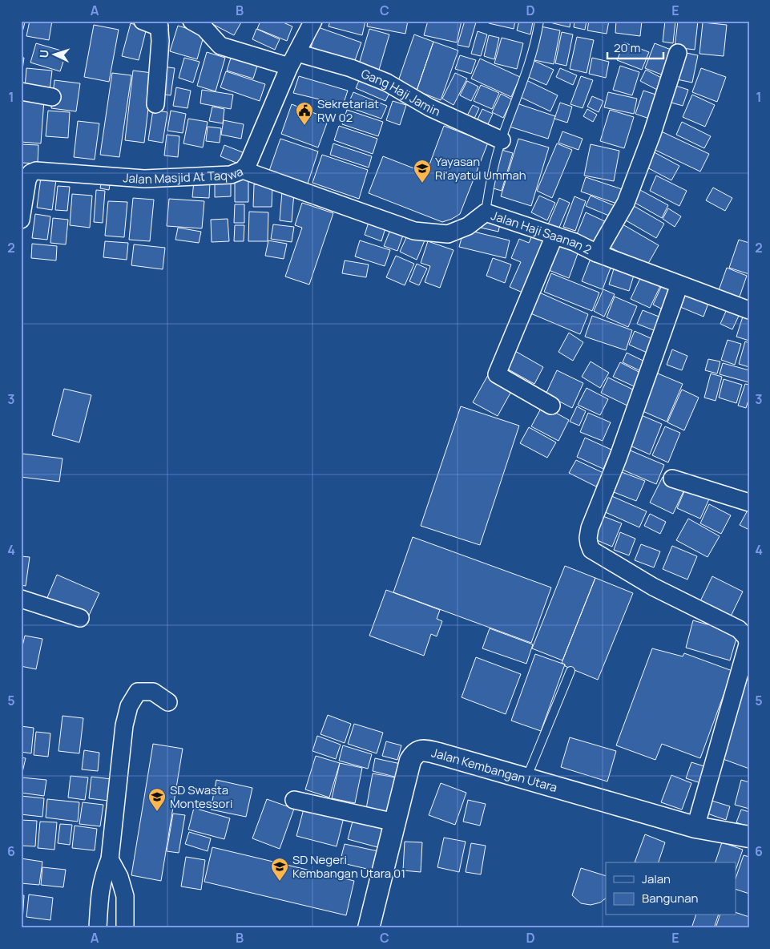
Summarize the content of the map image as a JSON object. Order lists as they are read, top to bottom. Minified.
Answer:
{"streets":{"street":["Gang Haji Jamin","Jalan Masjid At Taqwa","Jalan Haji Saanan 2","Jalan Kembangan Utara"]},"crossings":[["Gang Haji Jamin","Jalan Masjid At Taqwa"],["Jalan Masjid At Taqwa","Jalan Haji Saanan 2"]],"places":{"public building":["Sekretariat RW 02"],"school or university":["Yayasan Ri'ayatul Ummah","SD Swasta Montessori","SD Negeri Kembangan Utara 01"]},"legend":["Jalan","Bangunan"],"scale_bar":"20 m","north":"left","grid":{"columns":["A","B","C","D","E"],"rows":["1","2","3","4","5","6"]}}
